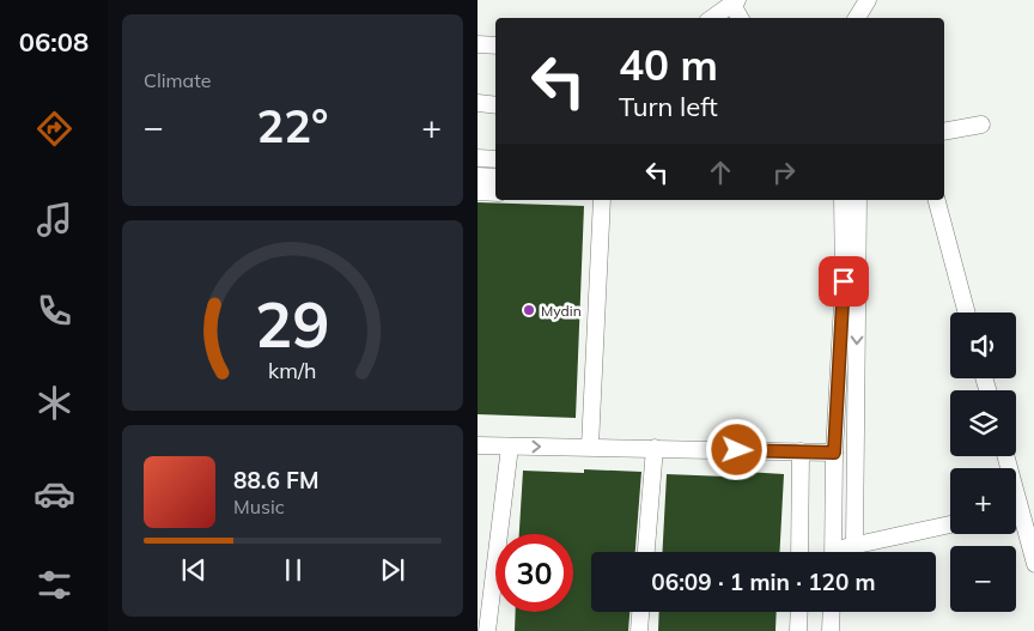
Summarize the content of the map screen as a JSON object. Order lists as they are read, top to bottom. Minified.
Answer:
{"places":["Mydin"],"page":{"tabs":"06:08","tile":"Climate","turn":["40 m","Turn left"],"heat":["−","22°","+"],"map_buttons":["+","−"],"song":["88.6 FM","Music"],"limit":"30","trip":"06:09 · 1 min · 120 m","gauge":["29","km/h"]}}
